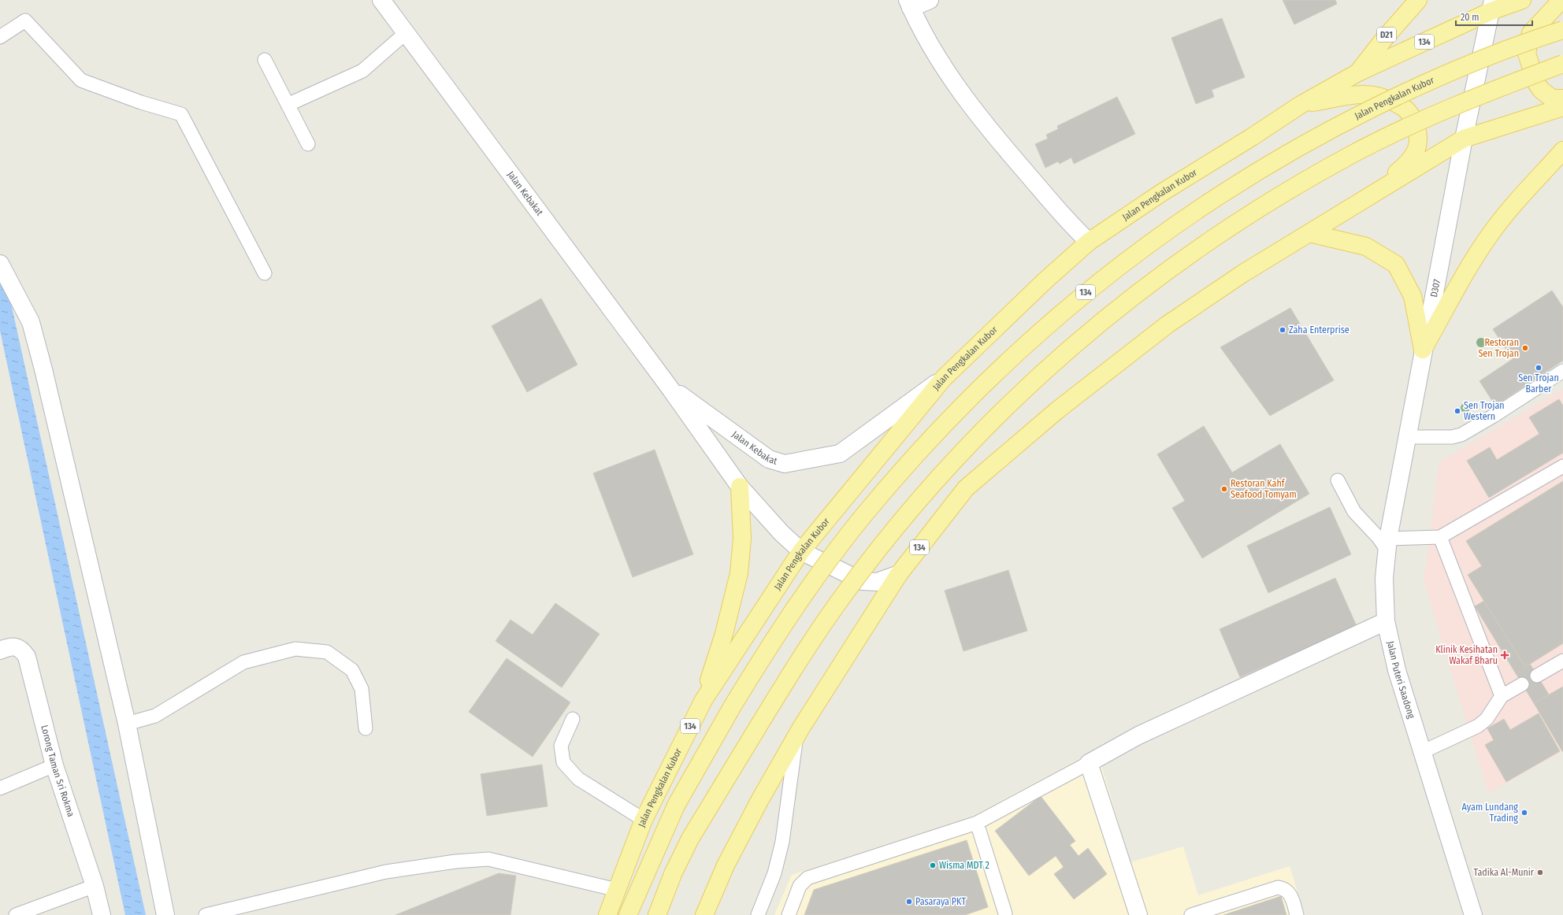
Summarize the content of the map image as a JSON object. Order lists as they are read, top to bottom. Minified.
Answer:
{"streets":{"main road":["D21","134","Jalan Pengkalan Kubor"],"street":["Jalan Kebakat","D307","Jalan Puteri Saadong","Lorong Taman Sri Rokma"]},"crossings":[["D21","Jalan Pengkalan Kubor"],["134","Jalan Kebakat"],["134","D307"],["Jalan Pengkalan Kubor","Jalan Kebakat"],["Jalan Pengkalan Kubor","D307"],["D307","Jalan Puteri Saadong"]],"places":{"other":["Zaha Enterprise","Restoran Sen Trojan","Sen Trojan Barber","Sen Trojan Western","Restoran Kahf Seafood Tomyam","Ayam Lundang Trading","Wisma MDT 2","Tadika Al-Munir","Pasaraya PKT"],"health":["Klinik Kesihatan Wakaf Bharu"]},"scale_bar":"20 m"}
